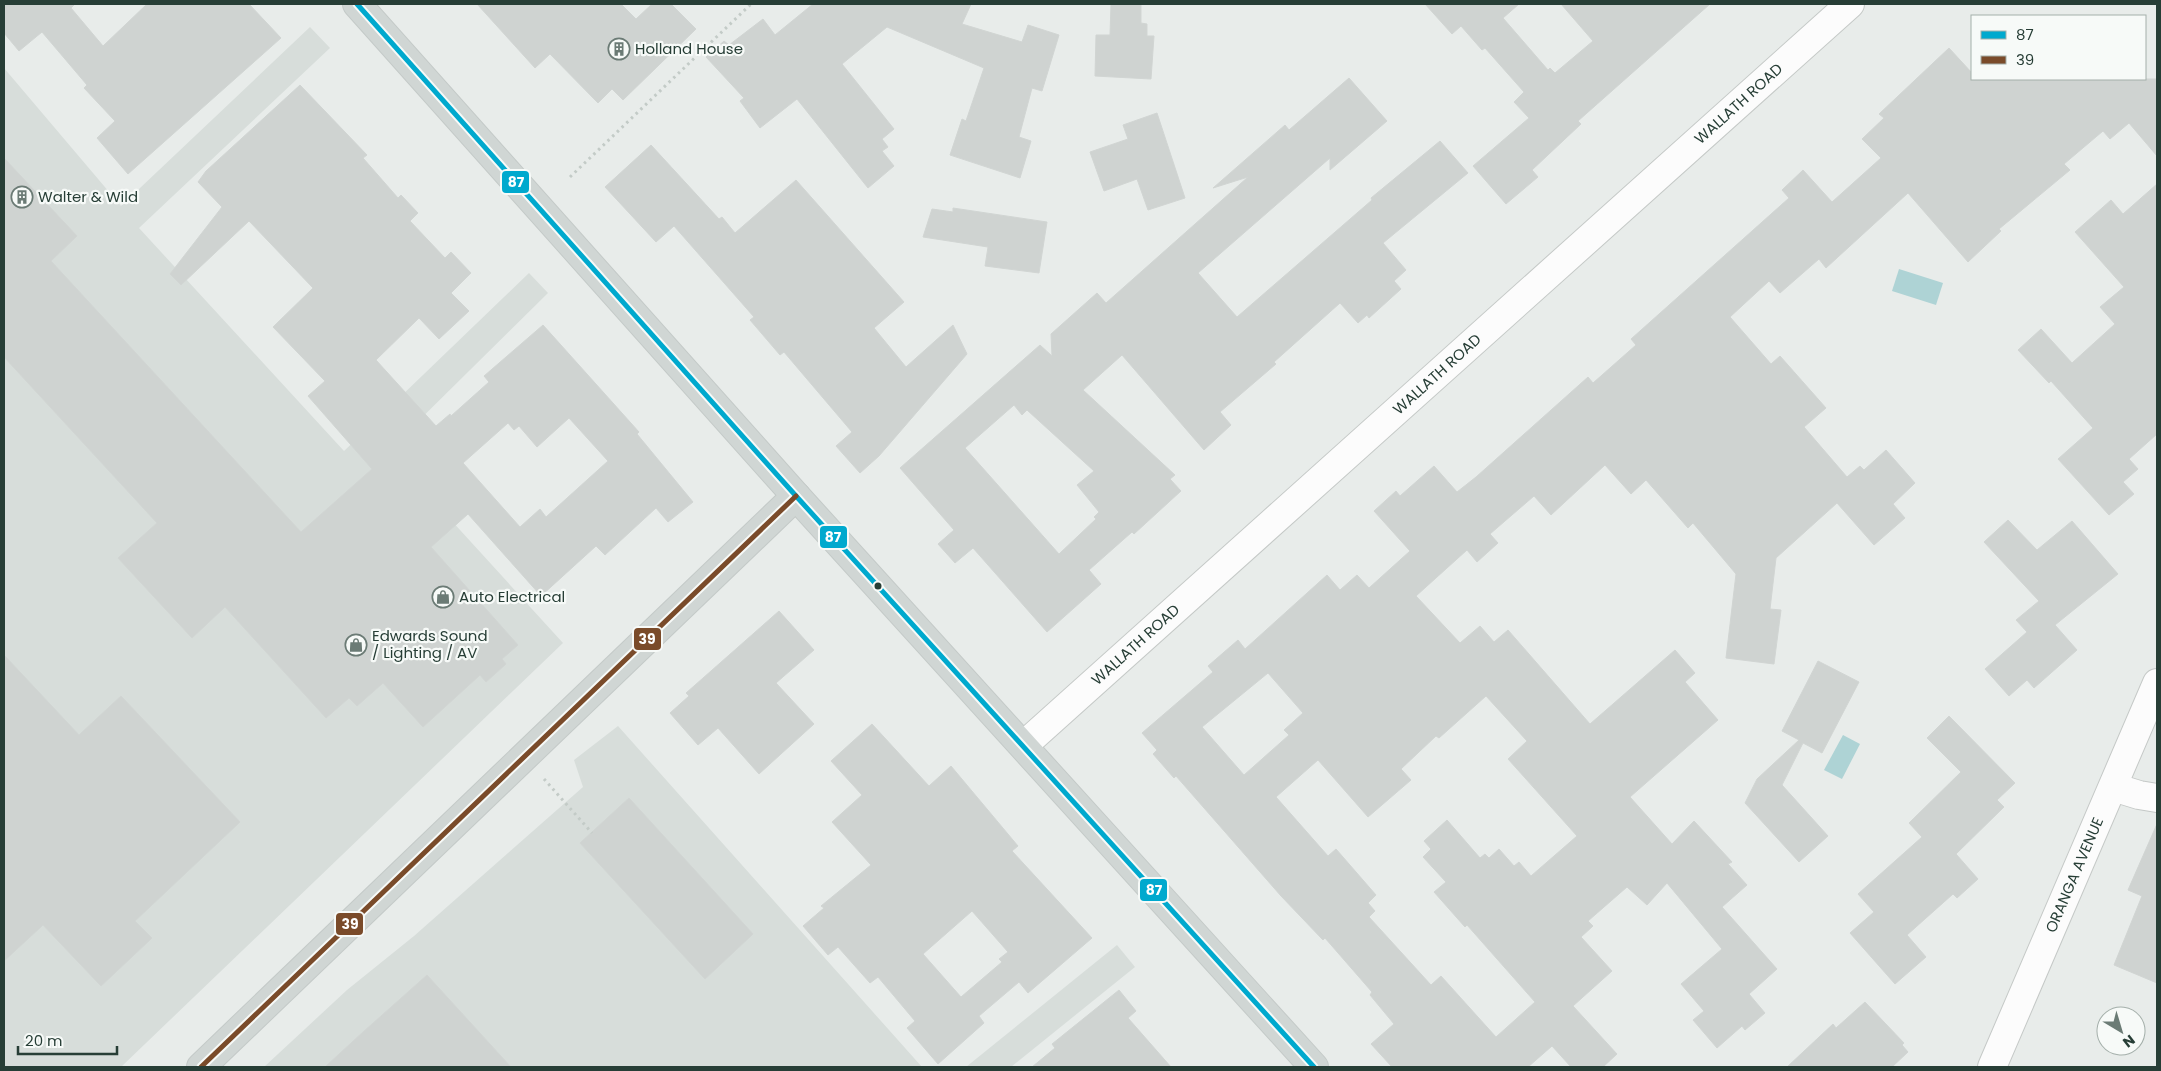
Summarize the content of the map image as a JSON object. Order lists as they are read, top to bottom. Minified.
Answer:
{"streets":{"street":["WALLATH ROAD","ORANGA AVENUE"]},"places":{"building":["Holland House","Walter & Wild"],"shop":["Auto Electrical","Edwards Sound / Lighting / AV"]},"lines":["transit line 87","transit line 39"],"legend":["87","39"],"scale_bar":"20 m","north":"bottom right"}
